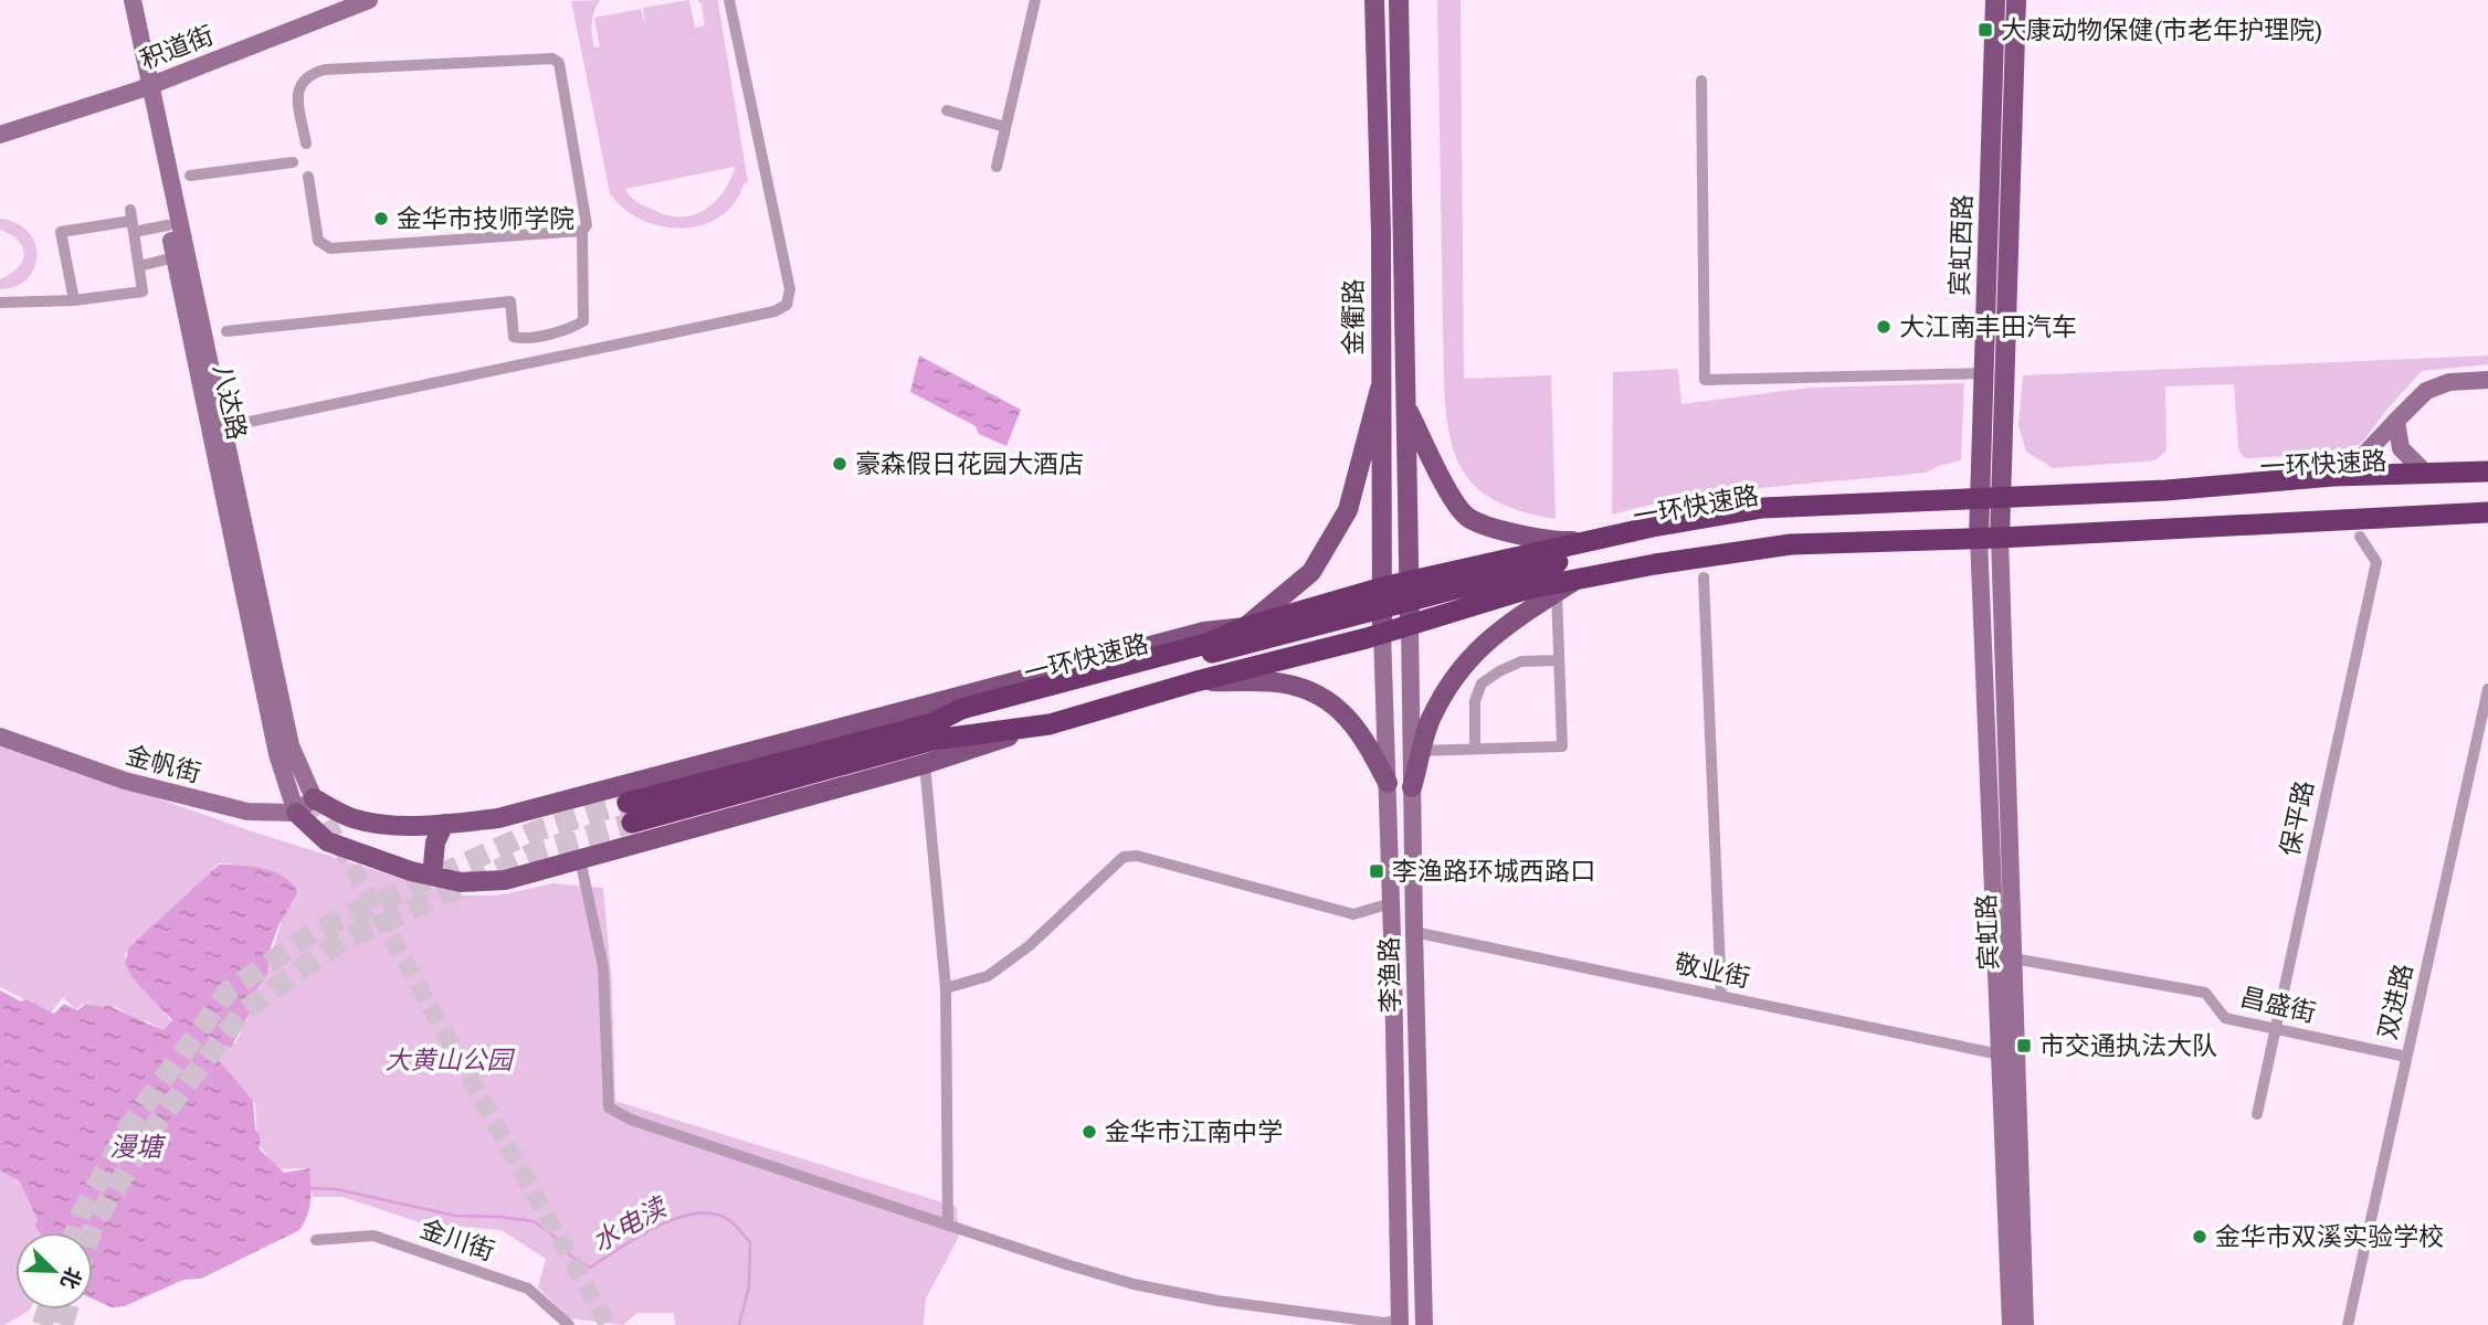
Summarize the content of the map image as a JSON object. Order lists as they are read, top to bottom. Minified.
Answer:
{"streets":{"highway":["一环快速路"],"main road":["积道街","宾虹西路","金衢路","八达路","金帆街","宾虹路","李渔路"],"street":["保平路","敬业街","双进路","昌盛街","金川街"]},"crossings":[["积道街","八达路"],["宾虹西路","宾虹路"],["金衢路","李渔路"],["八达路","金帆街"],["保平路","昌盛街"],["宾虹路","敬业街"],["宾虹路","昌盛街"],["敬业街","李渔路"],["双进路","昌盛街"]],"water":["漫塘","水电渎"],"parks":["大黄山公园"],"places":{"transit":["大康动物保健(市老年护理院)","李渔路环城西路口","市交通执法大队"],"other":["金华市技师学院","大江南丰田汽车","豪森假日花园大酒店","金华市江南中学","金华市双溪实验学校"]},"north":"bottom right"}
